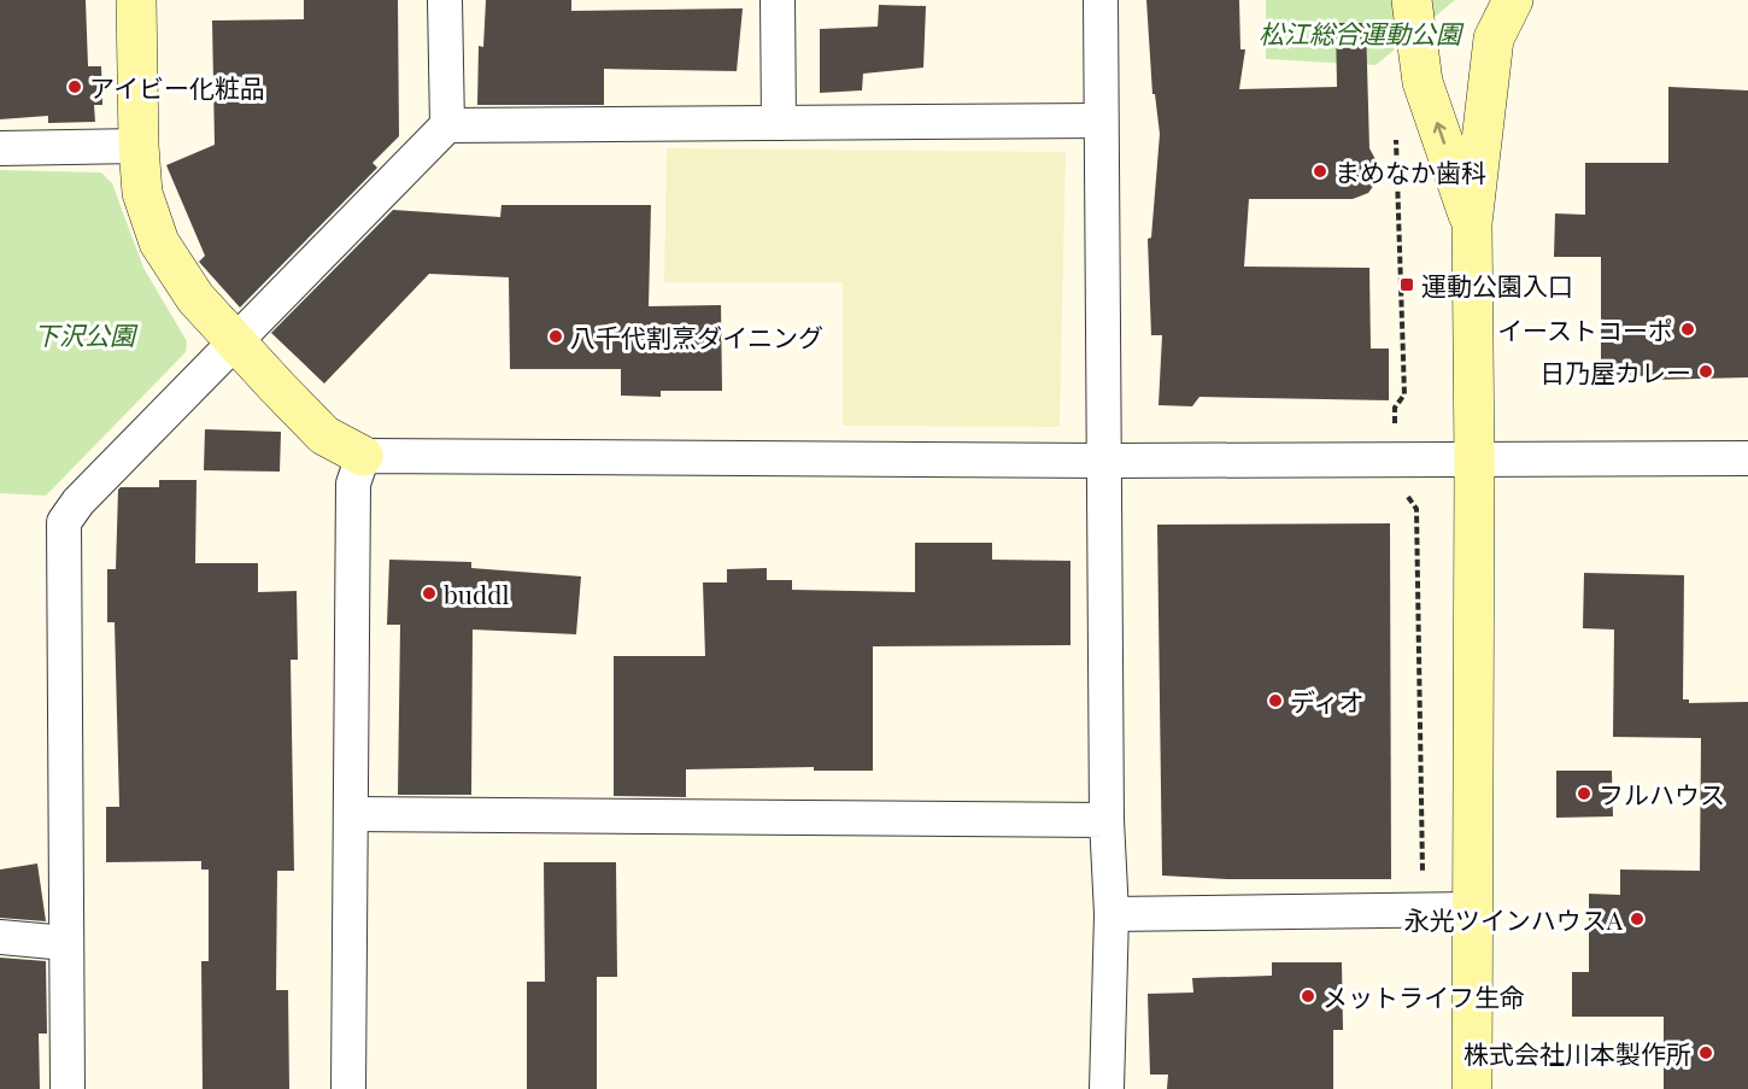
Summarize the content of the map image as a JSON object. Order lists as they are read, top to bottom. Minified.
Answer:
{"parks":["松江総合運動公園","下沢公園"],"places":{"other":["アイビー化粧品","まめなか歯科","イーストコーポ","八千代割烹ダイニング","日乃屋カレー","buddl","ディオ","フルハウス","永光ツインハウスA","メットライフ生命","株式会社川本製作所"],"transit":["運動公園入口"]}}
